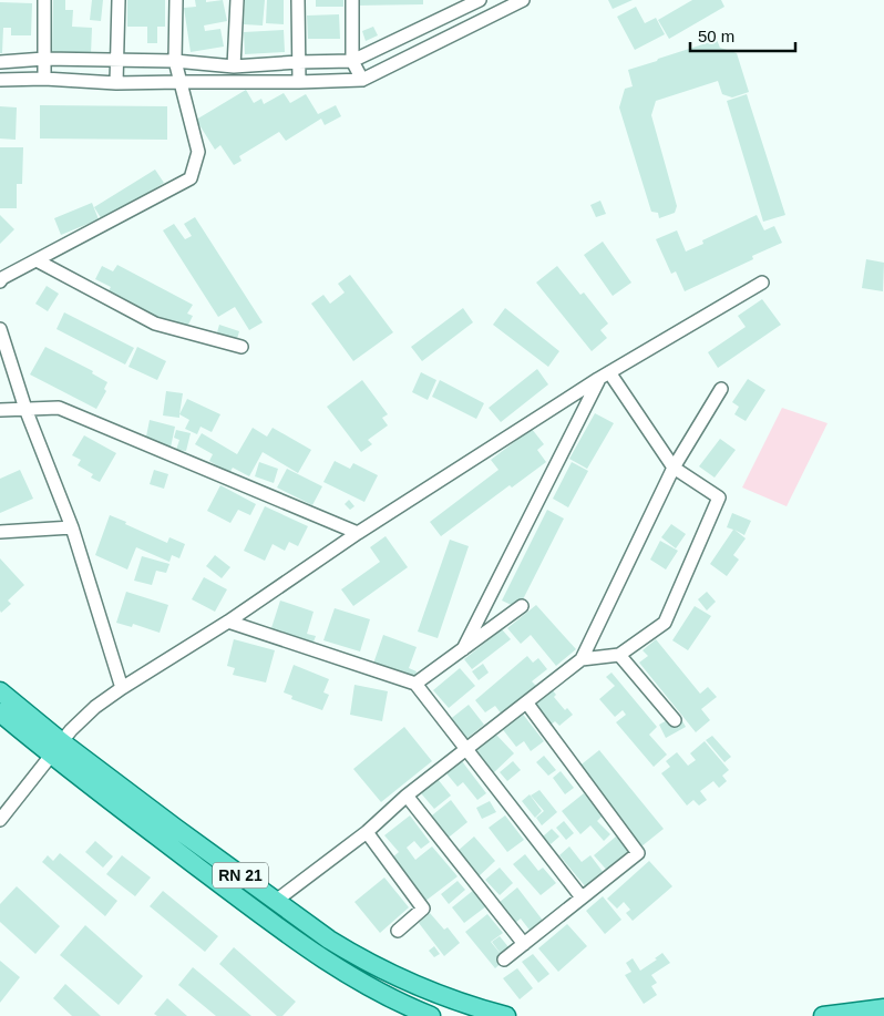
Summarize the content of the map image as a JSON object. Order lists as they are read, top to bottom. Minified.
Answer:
{"streets":{"main road":["RN 21"]},"scale_bar":"50 m"}
